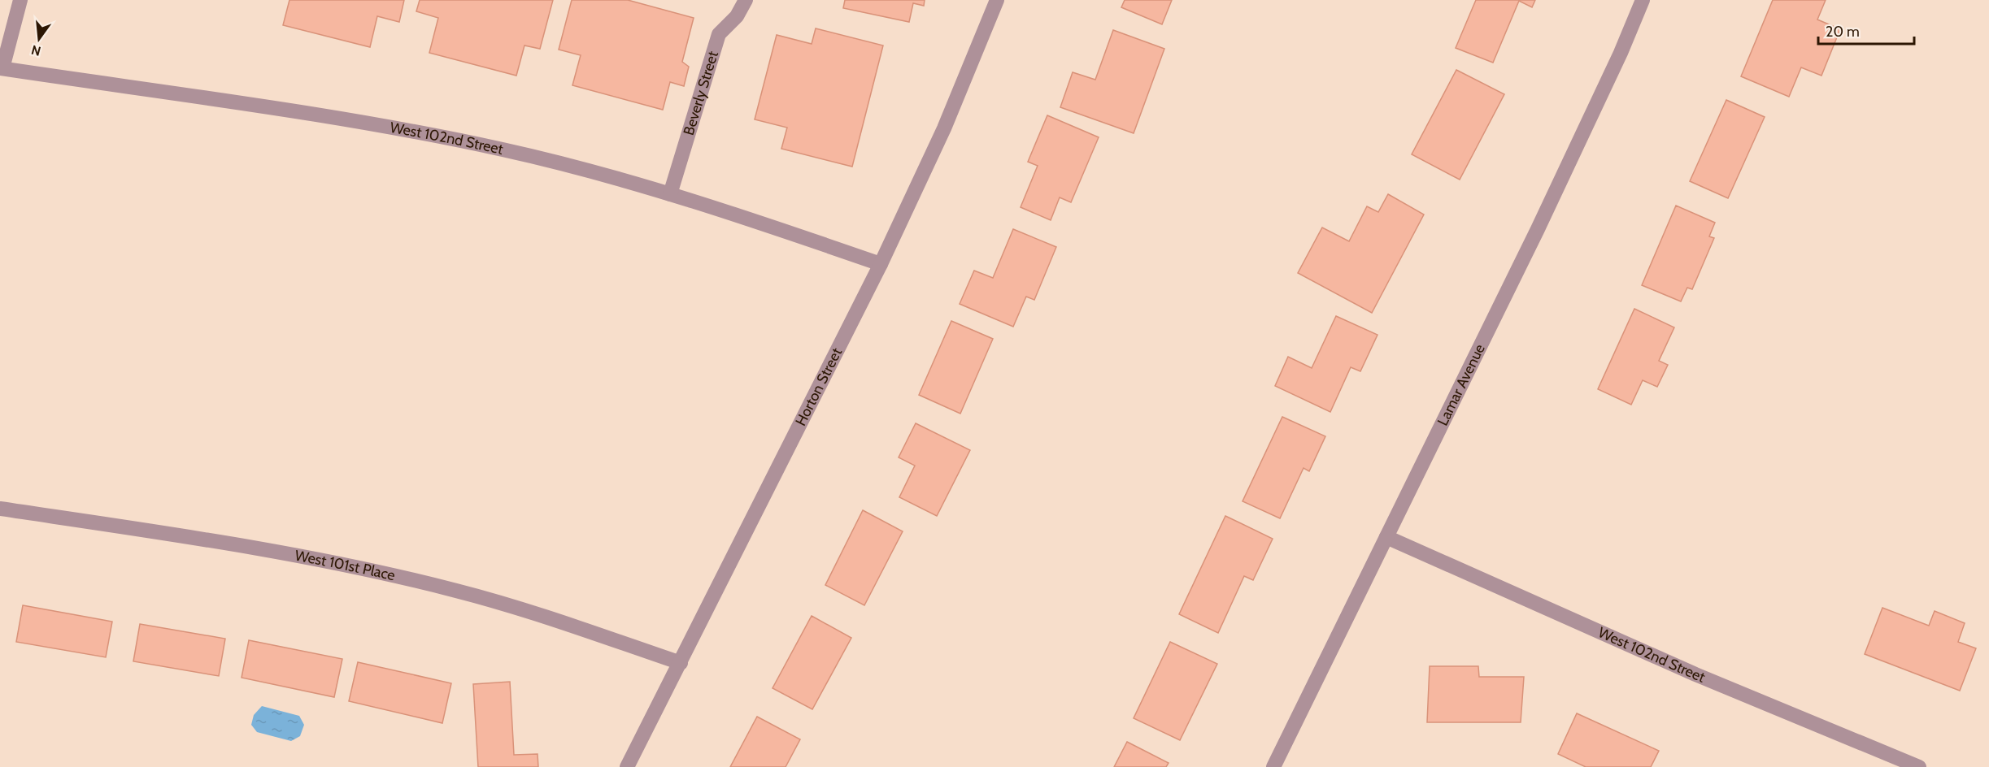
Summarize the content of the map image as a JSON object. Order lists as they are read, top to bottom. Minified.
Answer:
{"streets":{"street":["Beverly Street","West 102nd Street","Lamar Avenue","Horton Street","West 101st Place"]},"crossings":[["Beverly Street","West 102nd Street"],["West 102nd Street","Lamar Avenue"],["West 102nd Street","Horton Street"],["Horton Street","West 101st Place"]],"scale_bar":"20 m","north":"bottom"}
